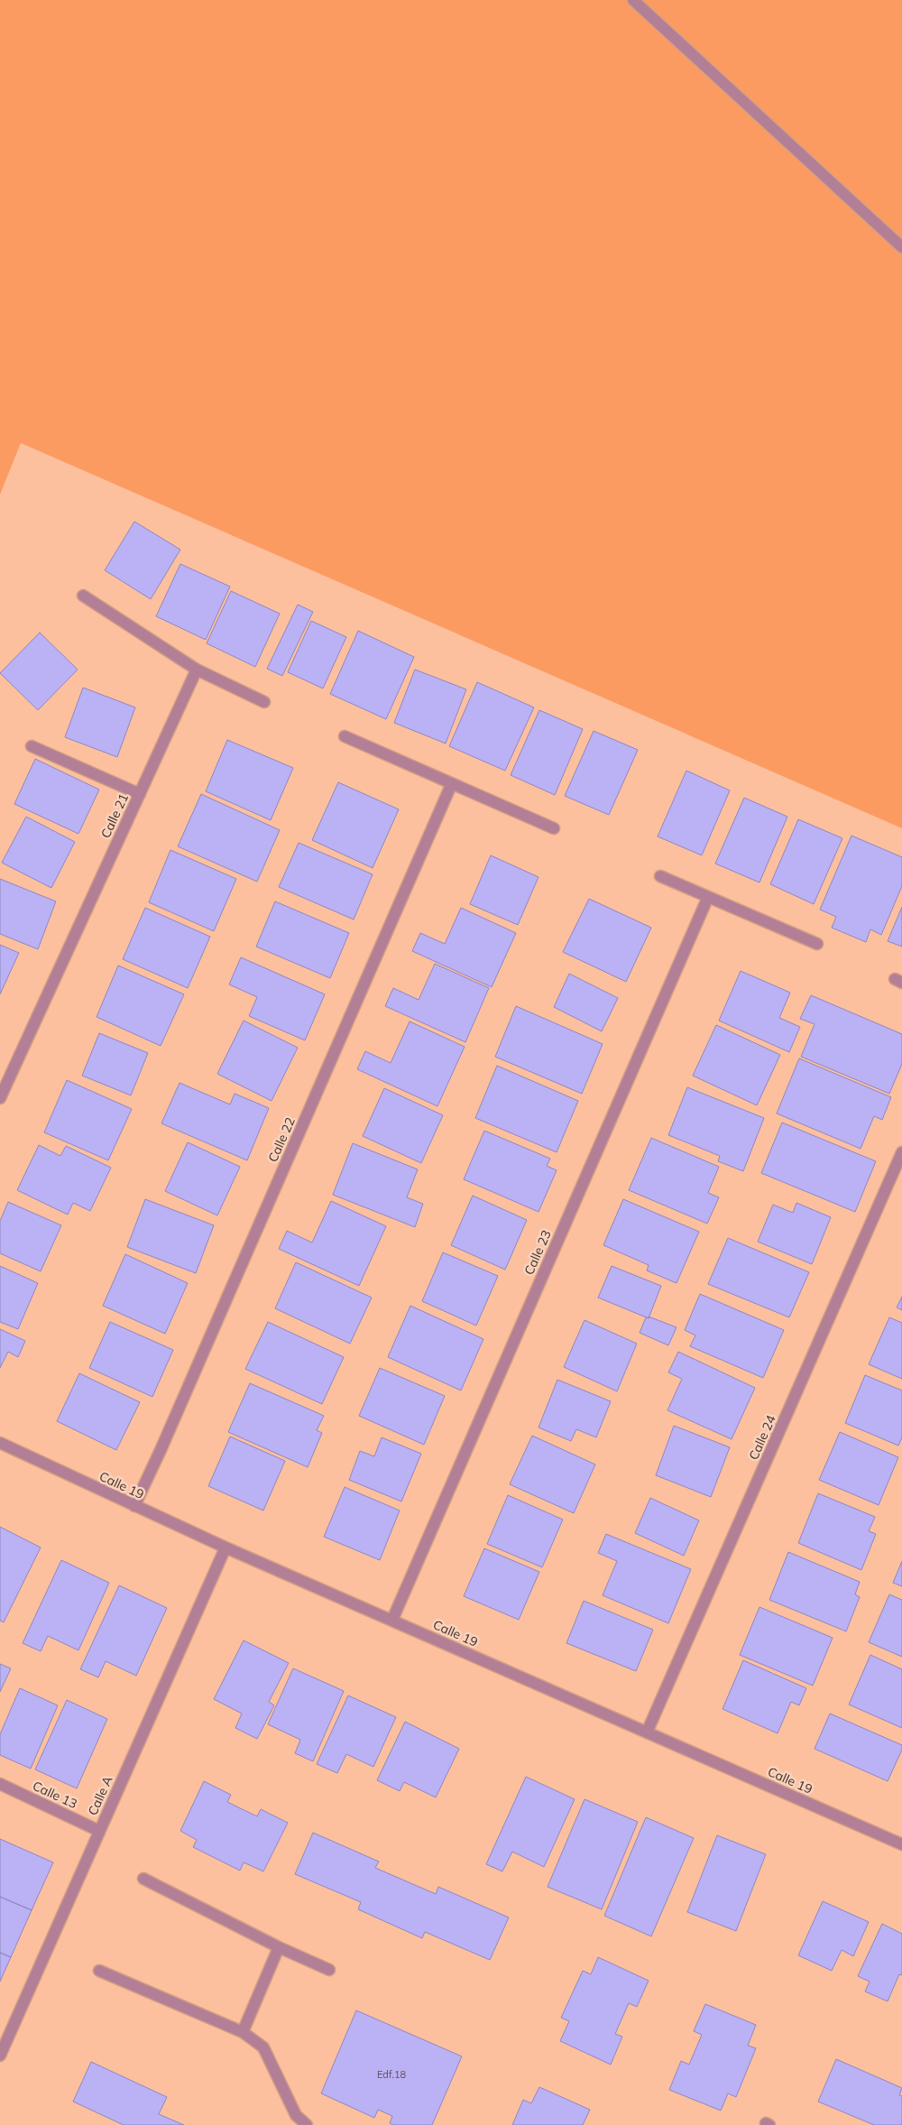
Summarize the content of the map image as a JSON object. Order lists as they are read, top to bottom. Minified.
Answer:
{"streets":{"street":["Calle 21","Calle 22","Calle 23","Calle 24","Calle 19","Calle 13","Calle A"]},"crossings":[["Calle 22","Calle 19"],["Calle 23","Calle 19"],["Calle 24","Calle 19"],["Calle 19","Calle A"],["Calle 13","Calle A"]],"house_numbers":["Edf.18"]}
